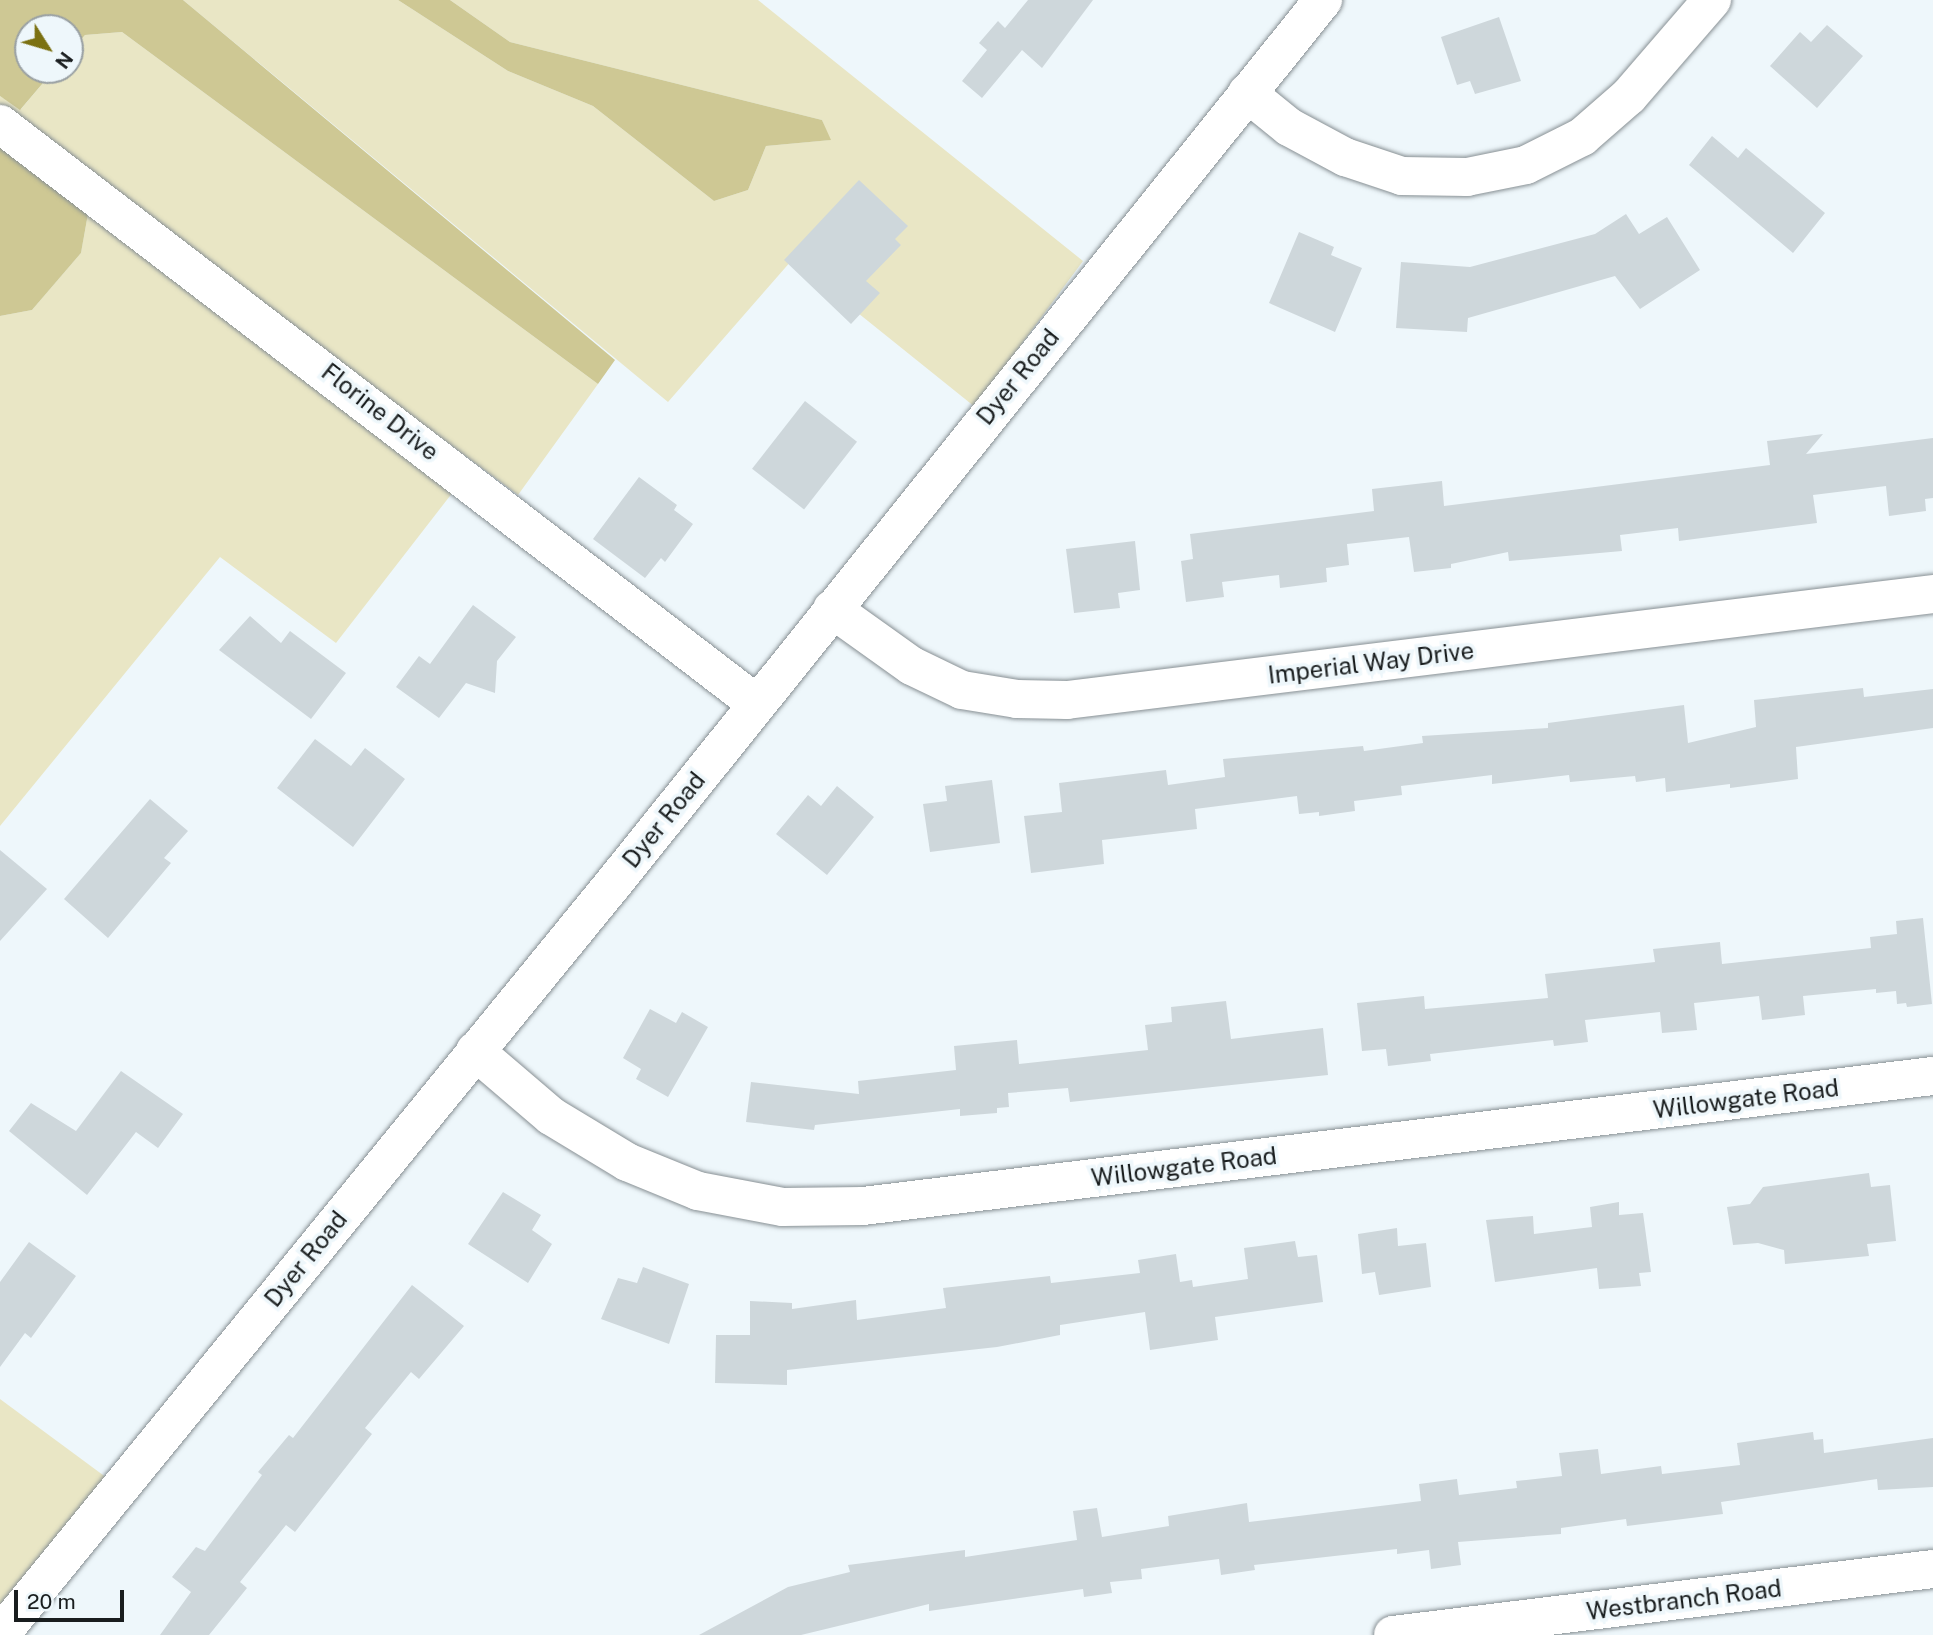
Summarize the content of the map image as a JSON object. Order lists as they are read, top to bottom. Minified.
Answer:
{"streets":{"street":["Dyer Road","Florine Drive","Imperial Way Drive","Willowgate Road","Westbranch Road"]},"crossings":[["Dyer Road","Florine Drive"],["Dyer Road","Imperial Way Drive"],["Dyer Road","Willowgate Road"]],"scale_bar":"20 m","north":"bottom right"}
